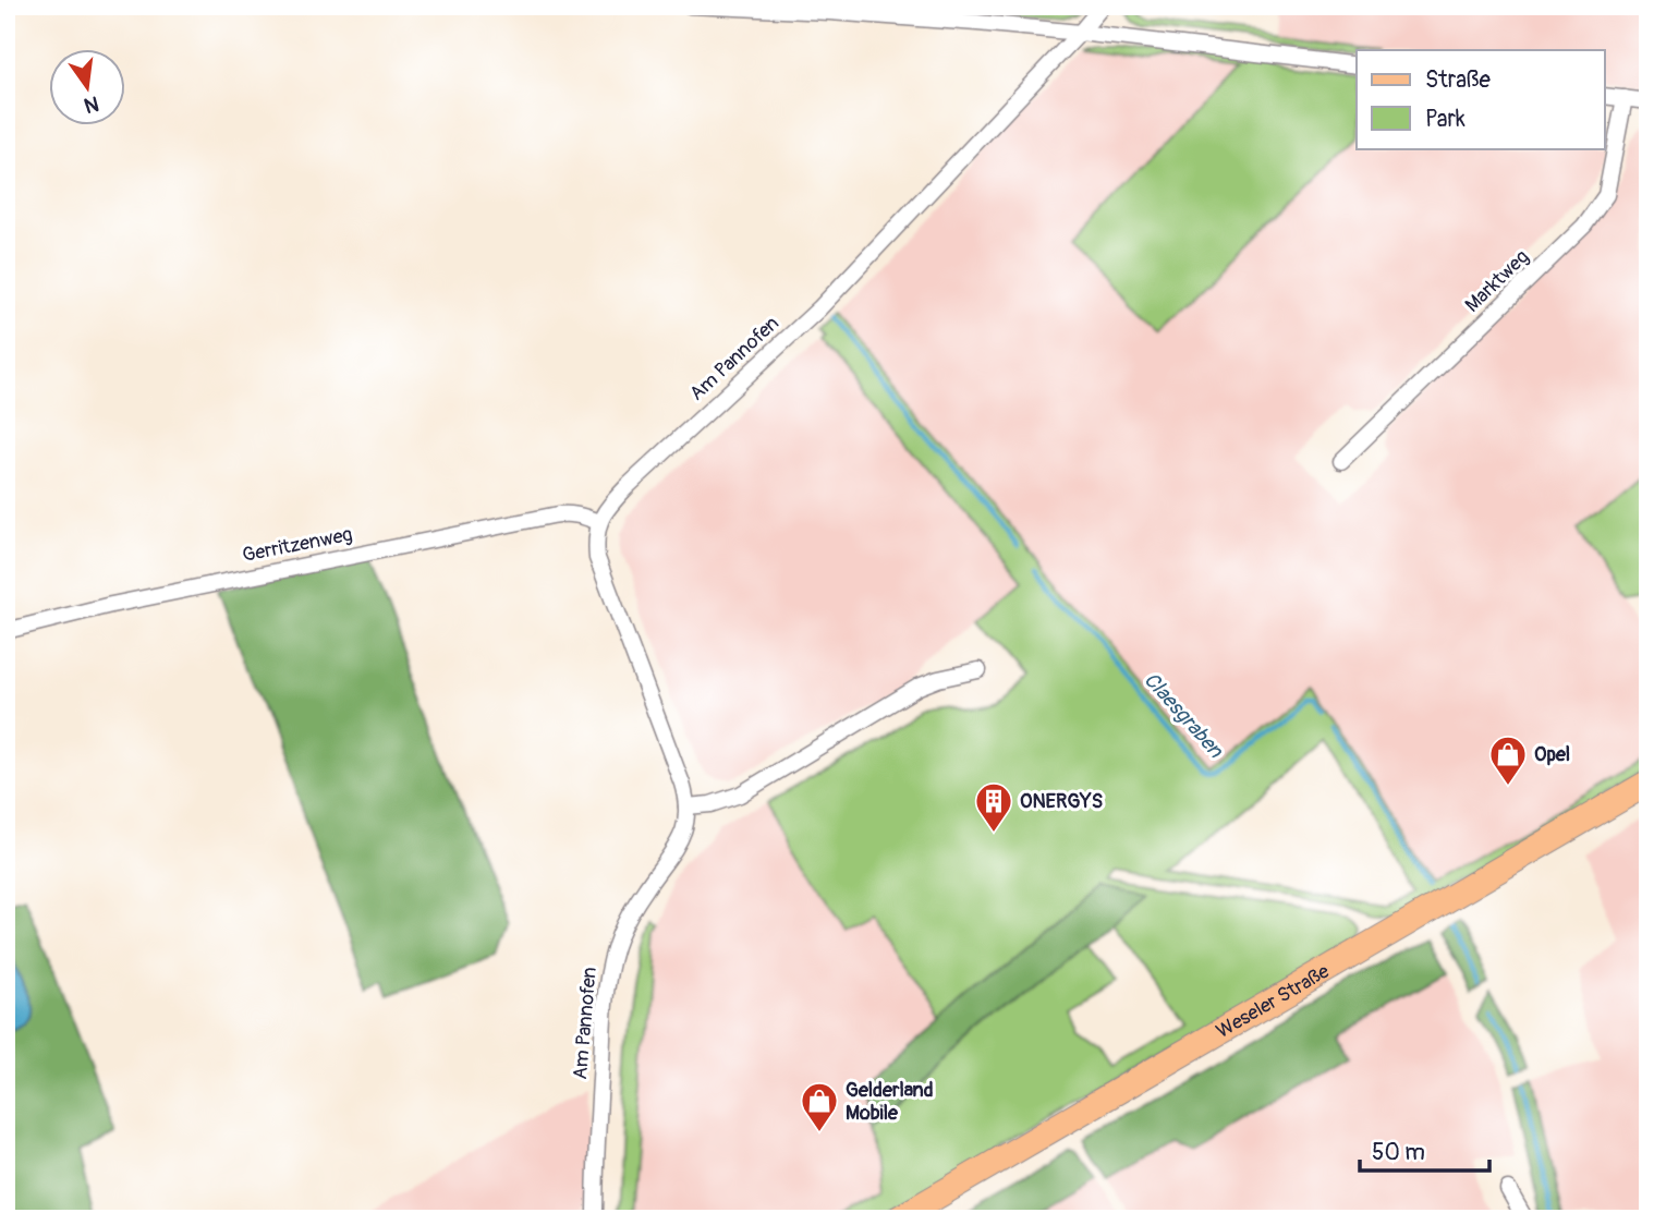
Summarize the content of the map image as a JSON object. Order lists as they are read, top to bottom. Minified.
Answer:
{"streets":{"main road":["Weseler Straße"],"street":["Marktweg","Am Pannofen","Gerritzenweg"]},"crossings":[["Am Pannofen","Gerritzenweg"]],"water":["Claesgraben"],"places":{"shop":["Opel","Gelderland Mobile"],"building":["ONERGYS"]},"legend":["Straße","Park"],"scale_bar":"50 m","north":"bottom"}
